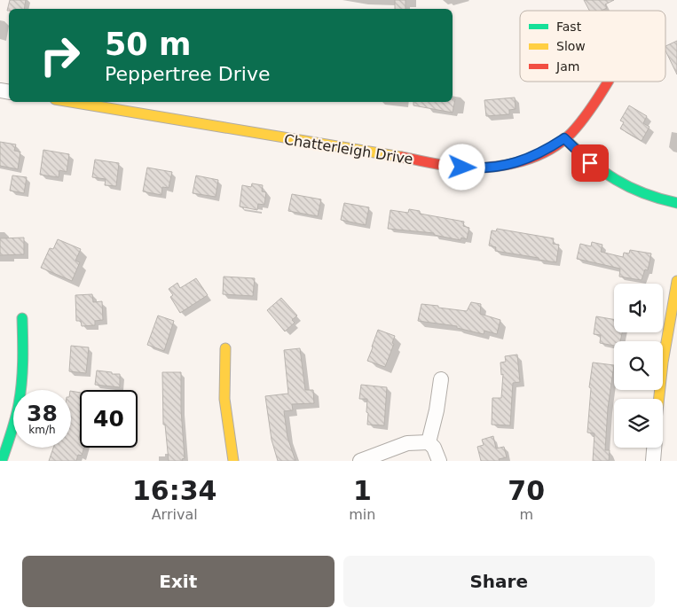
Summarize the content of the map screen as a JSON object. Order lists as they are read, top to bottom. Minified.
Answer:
{"streets":{"street":["Chatterleigh Drive"]},"legend":["Fast","Slow","Jam"],"page":{"turn":["50 m","Peppertree Drive"],"speed":"38 km/h","limit":"40","eta":["16:34","Arrival","1","min","70","m"],"buttons":["Exit","Share"]}}
